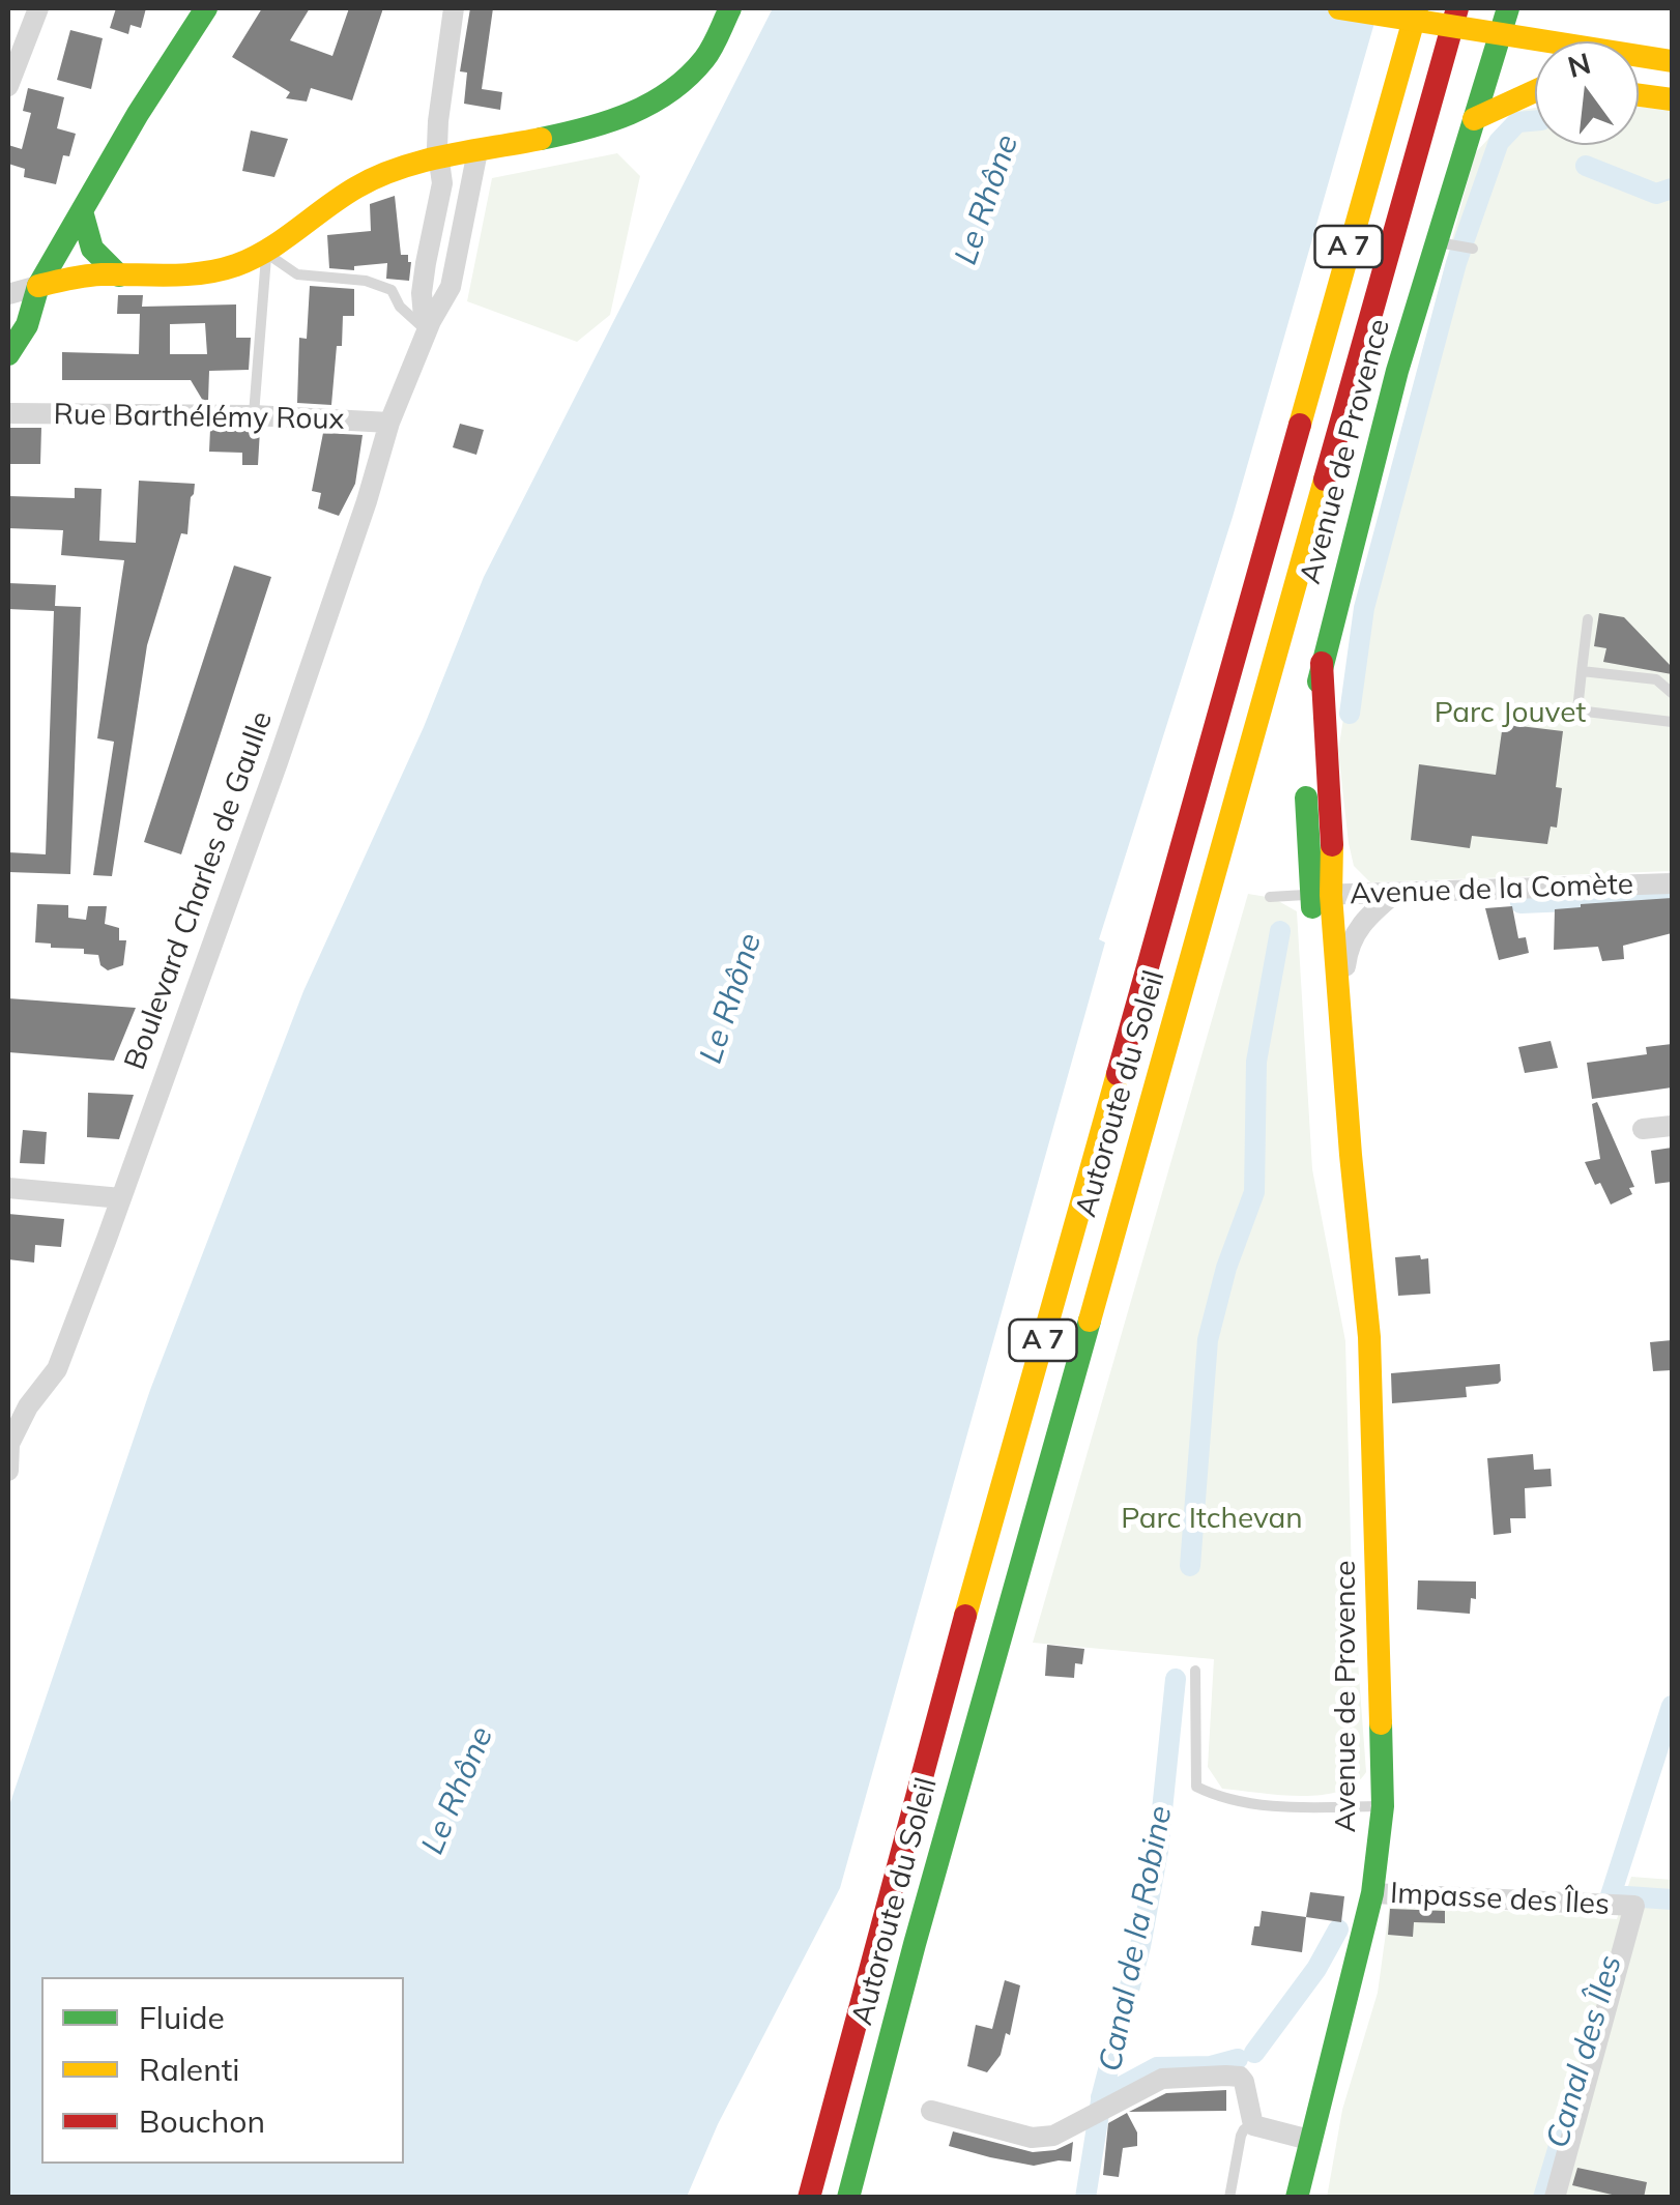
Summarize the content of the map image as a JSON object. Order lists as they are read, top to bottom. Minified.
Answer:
{"streets":{"main road":["A 7","Avenue de Provence","Autoroute du Soleil"],"street":["Rue Barthélémy Roux","Avenue de la Comète","Boulevard Charles de Gaulle","Impasse des Îles"]},"crossings":[["Rue Barthélémy Roux","Boulevard Charles de Gaulle"],["Avenue de Provence","Avenue de la Comète"],["Avenue de Provence","Impasse des Îles"]],"water":["Le Rhône","Canal de la Robine","Canal des Îles"],"parks":["Parc Jouvet","Parc Itchevan"],"legend":["Fluide","Ralenti","Bouchon"],"north":"top"}
